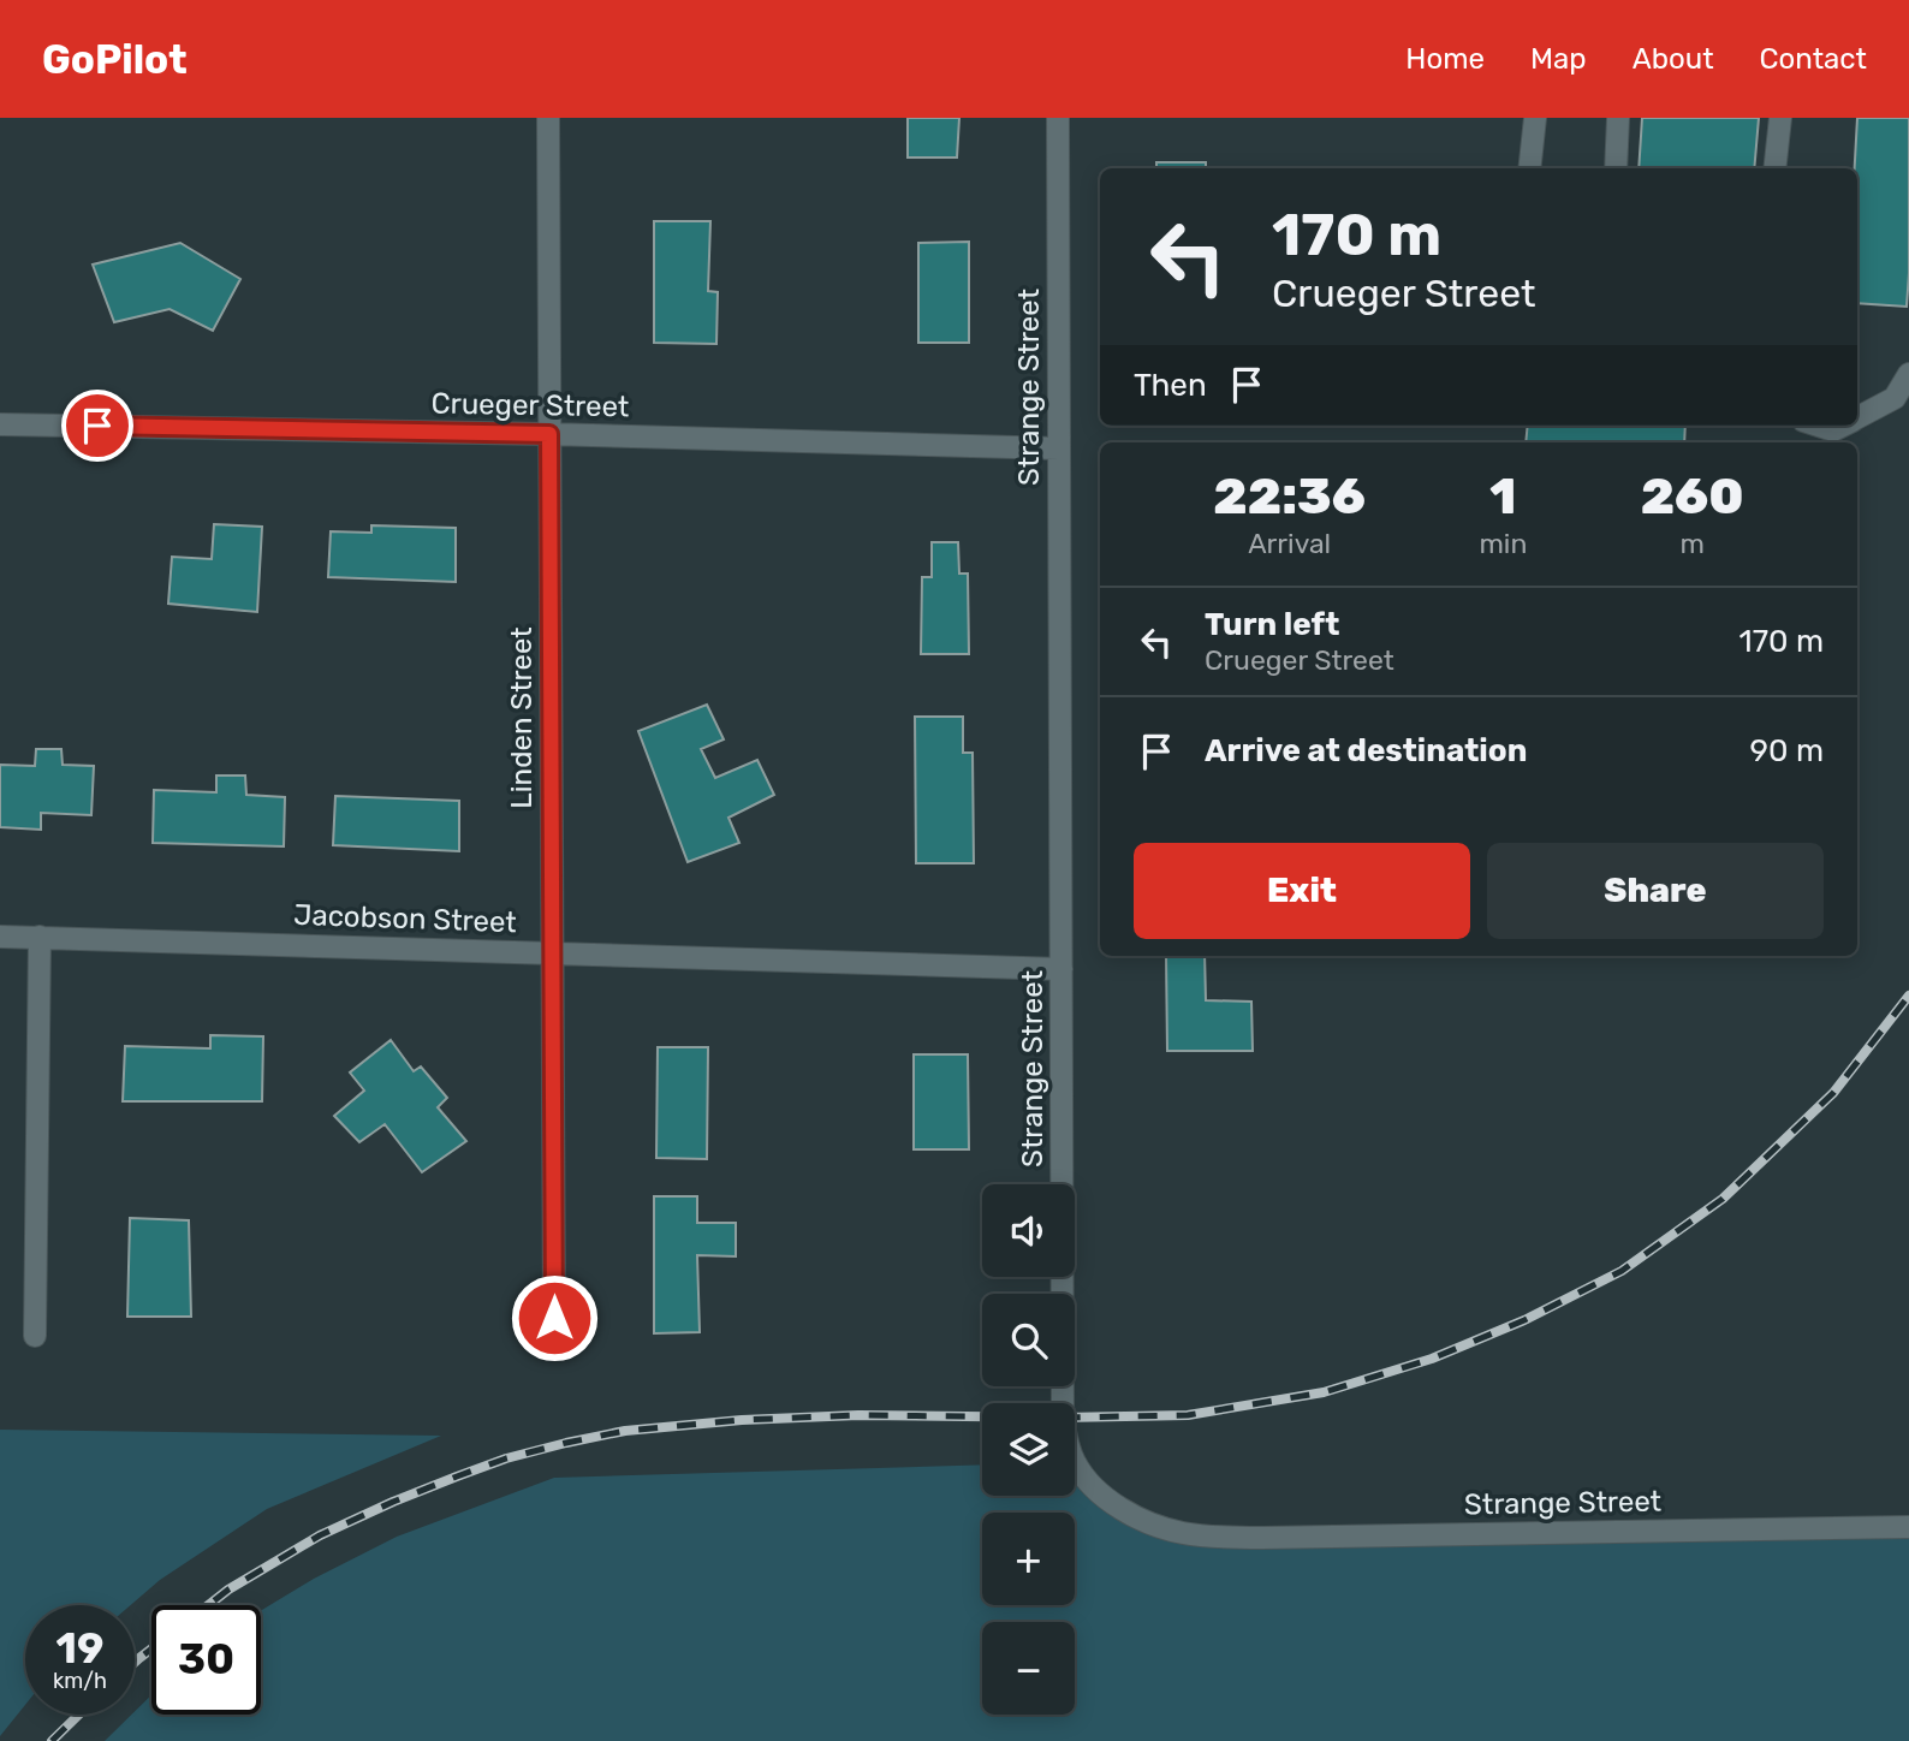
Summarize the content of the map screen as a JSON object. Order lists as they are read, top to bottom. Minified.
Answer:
{"streets":{"street":["Strange Street","Crueger Street","Linden Street","Jacobson Street"]},"crossings":[["Strange Street","Crueger Street"],["Strange Street","Jacobson Street"],["Crueger Street","Linden Street"],["Linden Street","Jacobson Street"]],"page":{"header":"GoPilot","nav":["Home","Map","About","Contact"],"turn":["170 m","Crueger Street"],"then":"Then","eta":["22:36","Arrival","1","min","260","m"],"list":[{"name":"Turn left","note":"Crueger Street","value":"170 m"},{"name":"Arrive at destination","value":"90 m"}],"buttons":["Exit","Share"],"map_buttons":["+","−"],"speed":"19 km/h","limit":"30"}}
